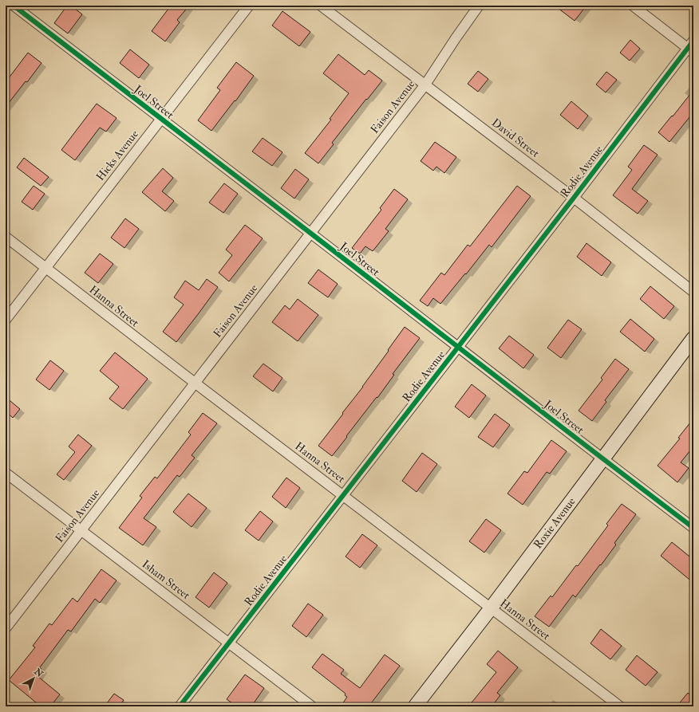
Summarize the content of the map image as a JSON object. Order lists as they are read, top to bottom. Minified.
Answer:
{"streets":{"street":["Joel Street","Faison Avenue","David Street","Hicks Avenue","Rodie Avenue","Hanna Street","Roxie Avenue","Isham Street"]},"crossings":[["Joel Street","Faison Avenue"],["Joel Street","Hicks Avenue"],["Joel Street","Rodie Avenue"],["Joel Street","Roxie Avenue"],["Faison Avenue","David Street"],["Faison Avenue","Hanna Street"],["Faison Avenue","Isham Street"],["David Street","Rodie Avenue"],["Hicks Avenue","Hanna Street"],["Rodie Avenue","Hanna Street"],["Rodie Avenue","Isham Street"],["Hanna Street","Roxie Avenue"]],"north":"top right"}
